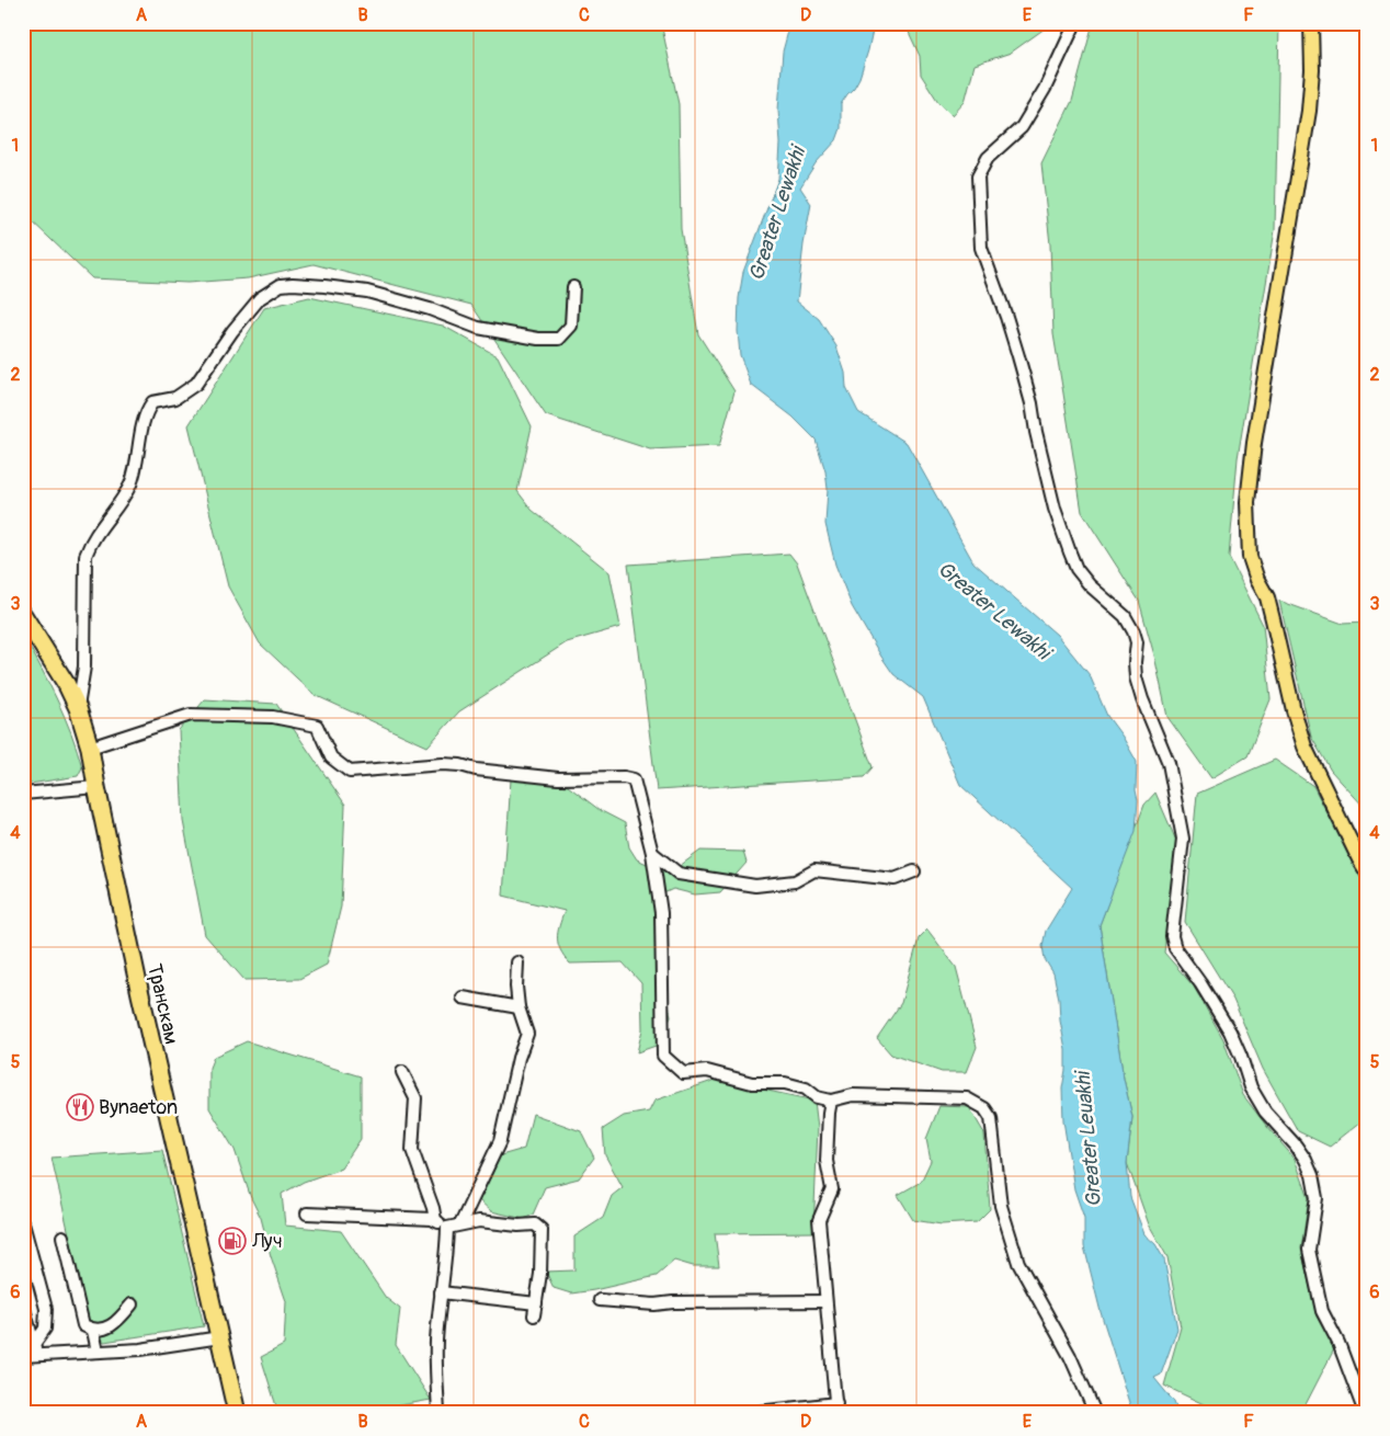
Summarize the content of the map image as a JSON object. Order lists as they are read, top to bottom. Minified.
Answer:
{"streets":{"highway":["Транскам"]},"water":["Greater Lewakhi","Greater Leuakhi"],"places":{"restaurant":["Bynaeton"],"fuel station":["Луч"]},"grid":{"columns":["A","B","C","D","E","F"],"rows":["1","2","3","4","5","6"]}}
